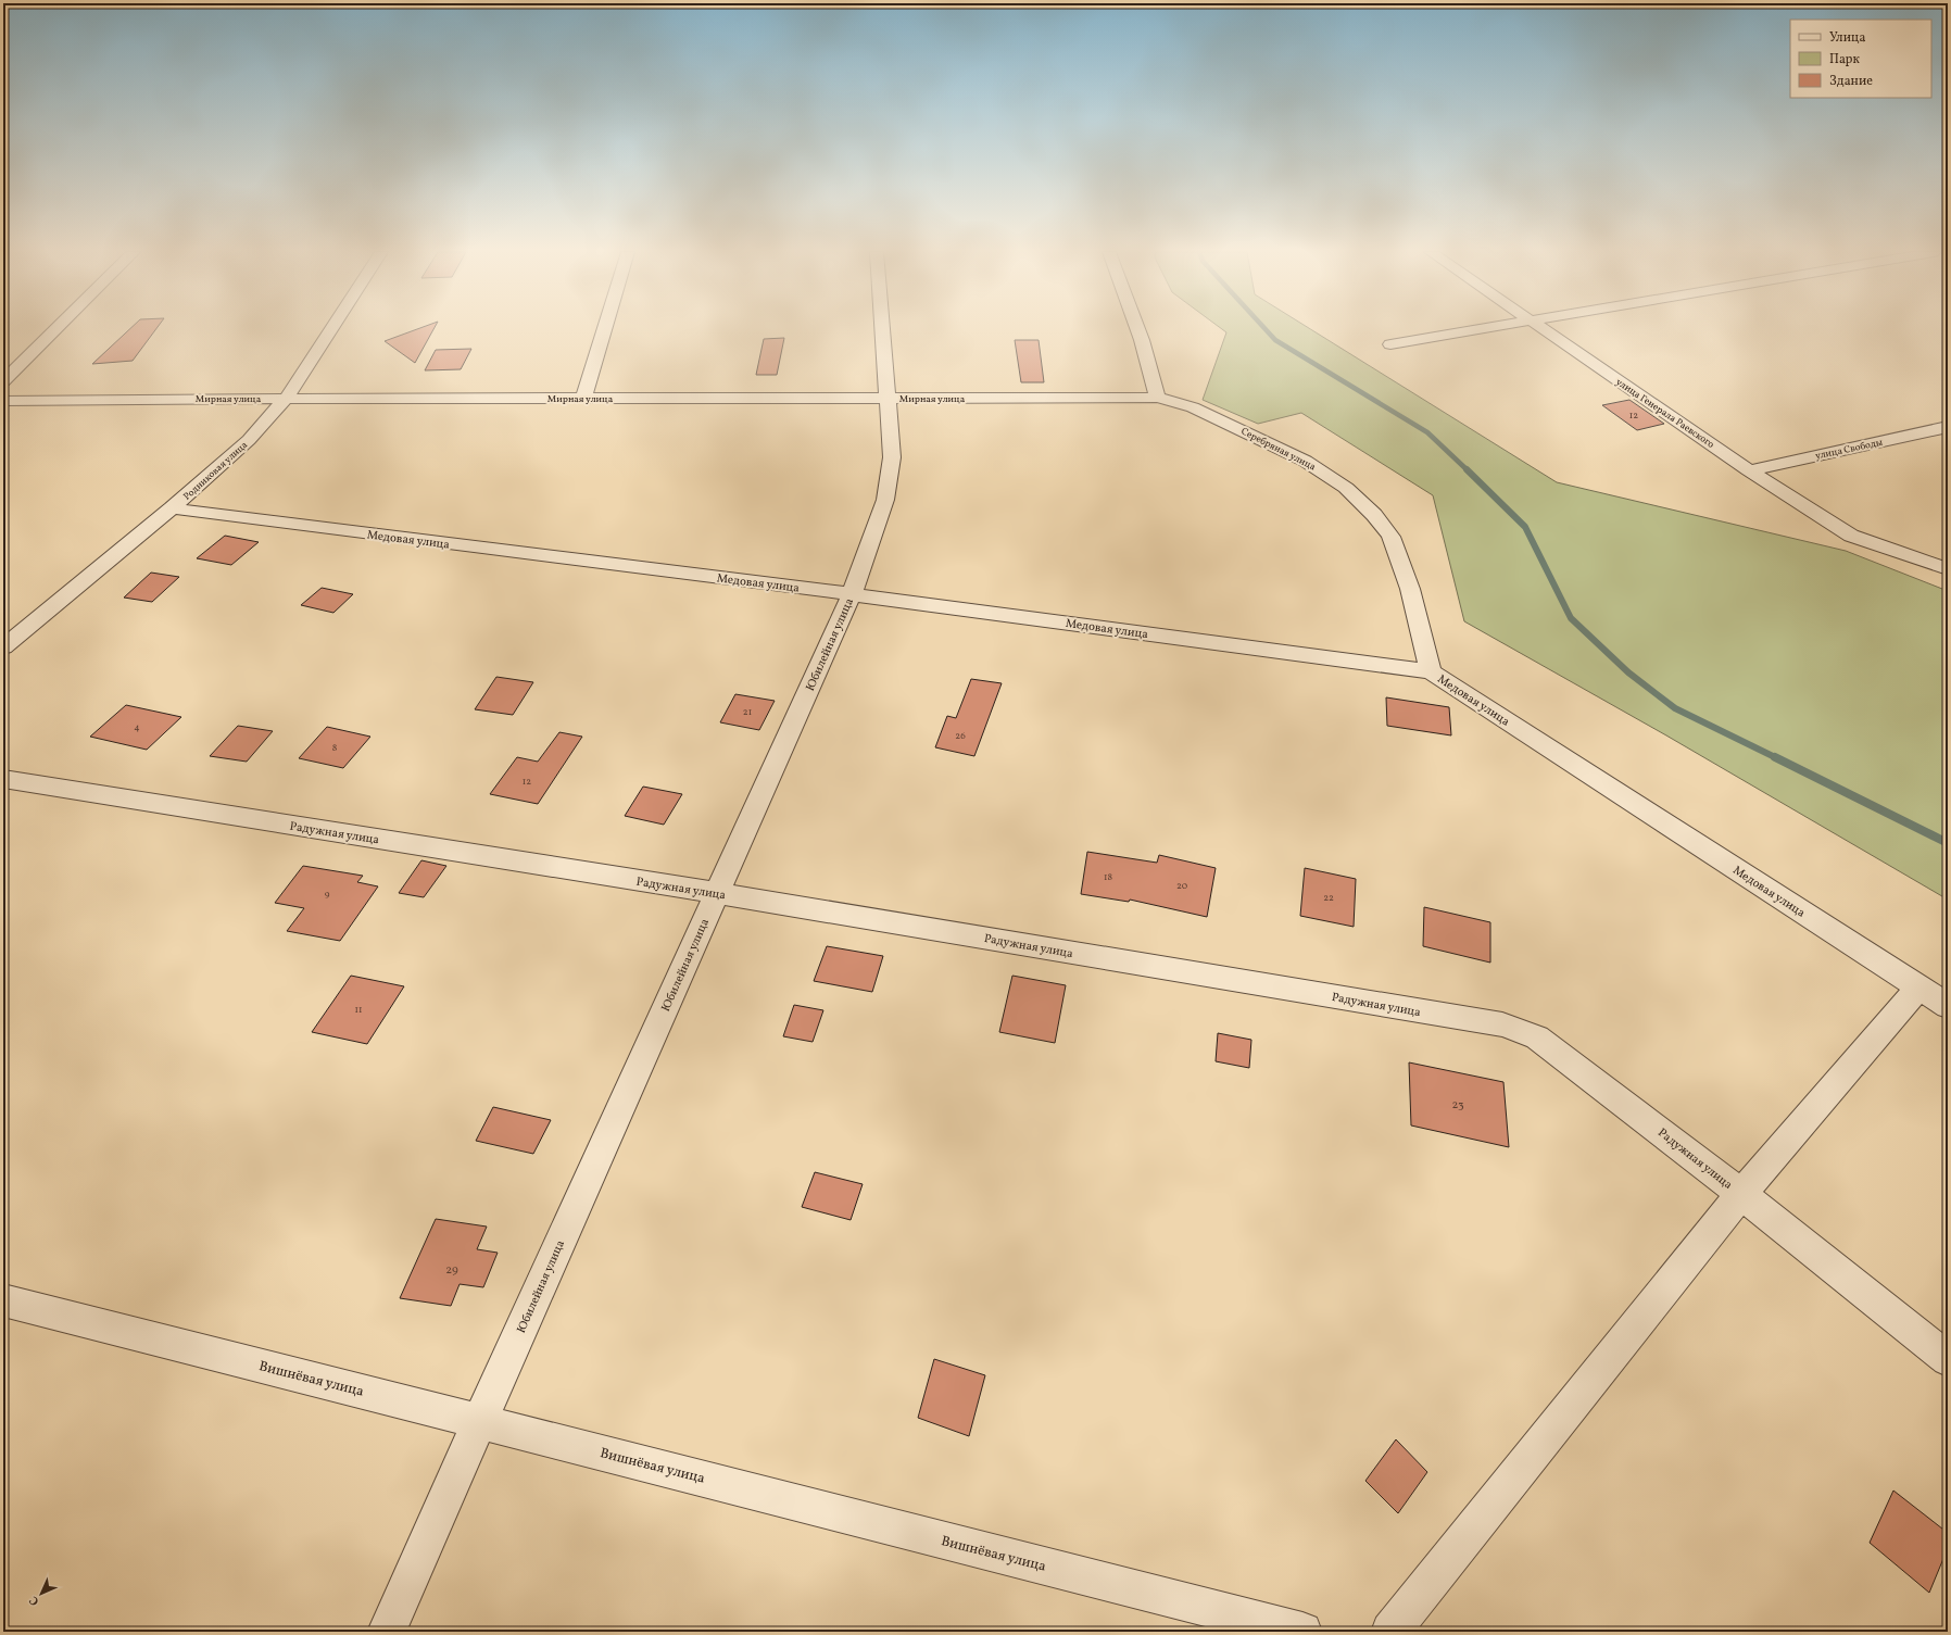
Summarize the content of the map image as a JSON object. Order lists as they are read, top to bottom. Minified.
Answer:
{"streets":{"street":["Мирная улица","улица Генерала Раевского","Серебряная улица","улица Свободы","Родниковая улица","Медовая улица","Юбилейная улица","Радужная улица","Вишнёвая улица"]},"crossings":[["Мирная улица","Серебряная улица"],["Мирная улица","Родниковая улица"],["Мирная улица","Юбилейная улица"],["улица Генерала Раевского","улица Свободы"],["Серебряная улица","Медовая улица"],["Родниковая улица","Медовая улица"],["Медовая улица","Юбилейная улица"],["Юбилейная улица","Радужная улица"],["Юбилейная улица","Вишнёвая улица"]],"house_numbers":["12","21","4","26","8","12","18","20","9","22","11","23","29"],"legend":["Улица","Парк","Здание"],"north":"bottom left"}
